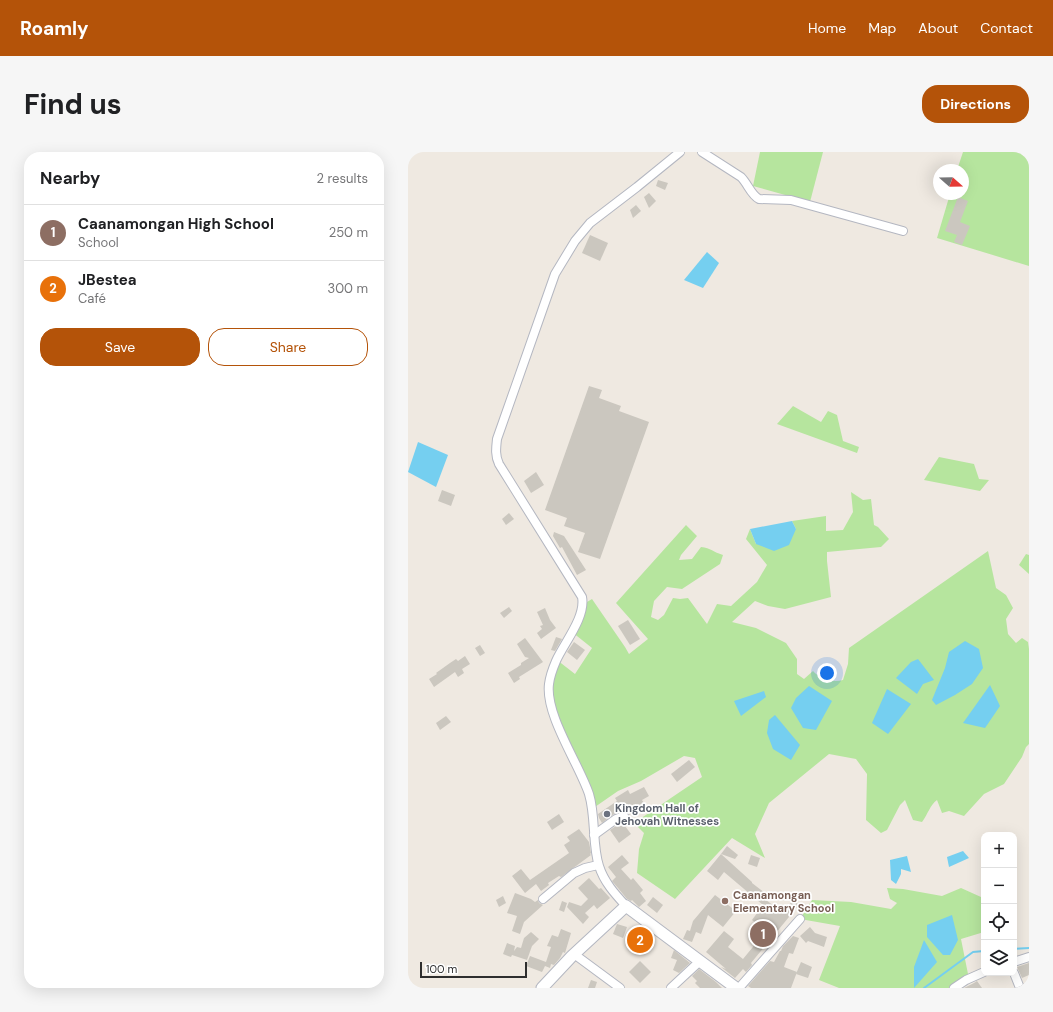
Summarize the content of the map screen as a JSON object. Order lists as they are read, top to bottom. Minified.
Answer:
{"places":["Kingdom Hall of Jehovah Witnesses","Caanamongan Elementary School"],"scale_bar":"100 m","north":"right","page":{"header":"Roamly","nav":["Home","Map","About","Contact"],"buttons":["Directions",["Save","Share"]],"title":"Find us","heading":["Nearby","2 results"],"list":[{"mark":"1","name":"Caanamongan High School","note":"School","value":"250 m"},{"mark":"2","name":"JBestea","note":"Café","value":"300 m"}],"map_buttons":["+","−"],"pins":["1","2"],"scale":"100 m"}}
